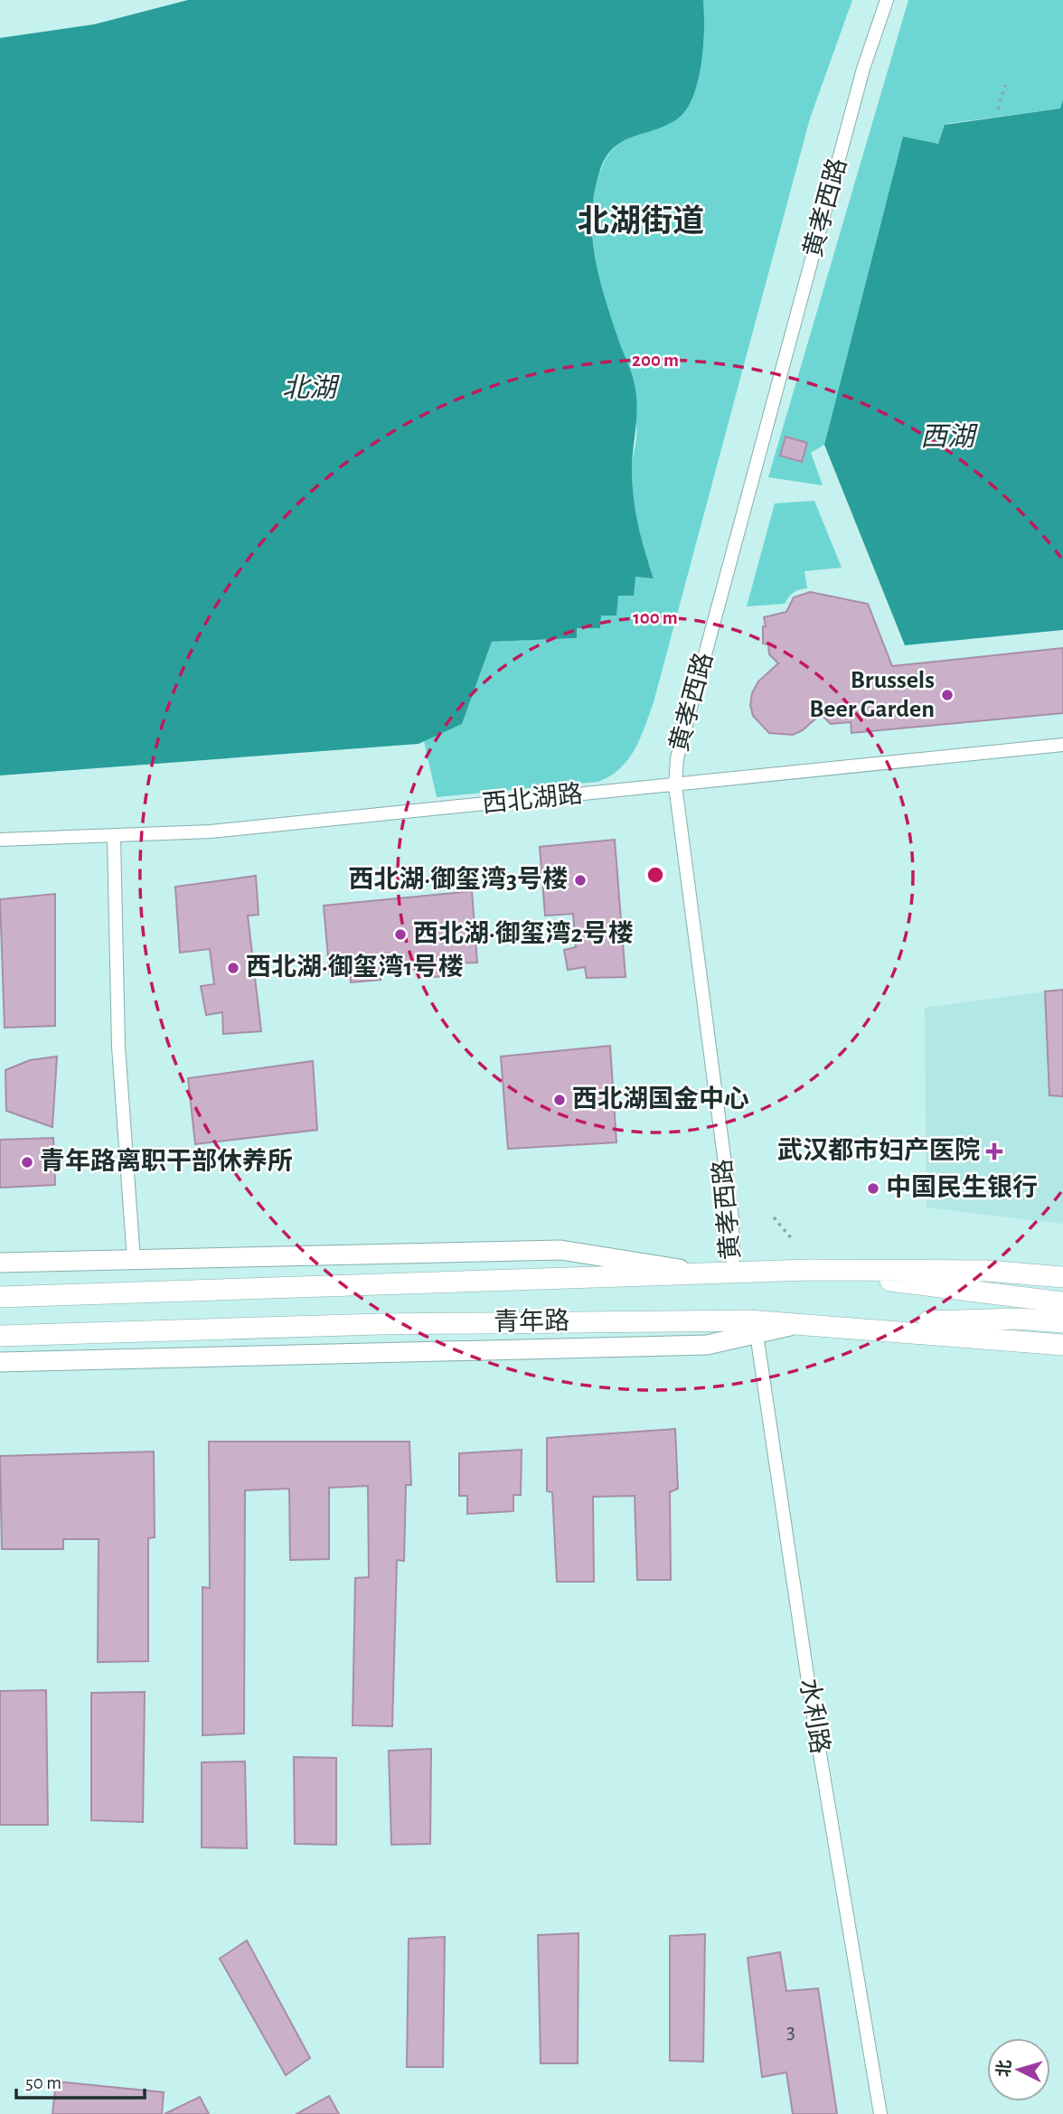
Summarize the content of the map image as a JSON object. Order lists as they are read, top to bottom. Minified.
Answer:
{"streets":{"main road":["青年路"],"street":["黄孝西路","西北湖路","水利路"]},"crossings":[["黄孝西路","西北湖路"],["黄孝西路","青年路"],["青年路","水利路"]],"districts":["北湖街道"],"water":["北湖","西湖"],"places":{"other":["Brussels Beer Garden","西北湖·御玺湾3号楼","西北湖·御玺湾2号楼","西北湖·御玺湾1号楼","西北湖国金中心","青年路离职干部休养所","中国民生银行"],"health":["武汉都市妇产医院"]},"house_numbers":["3"],"scale_bar":"50 m","north":"left","rings":["200 m","100 m"]}
